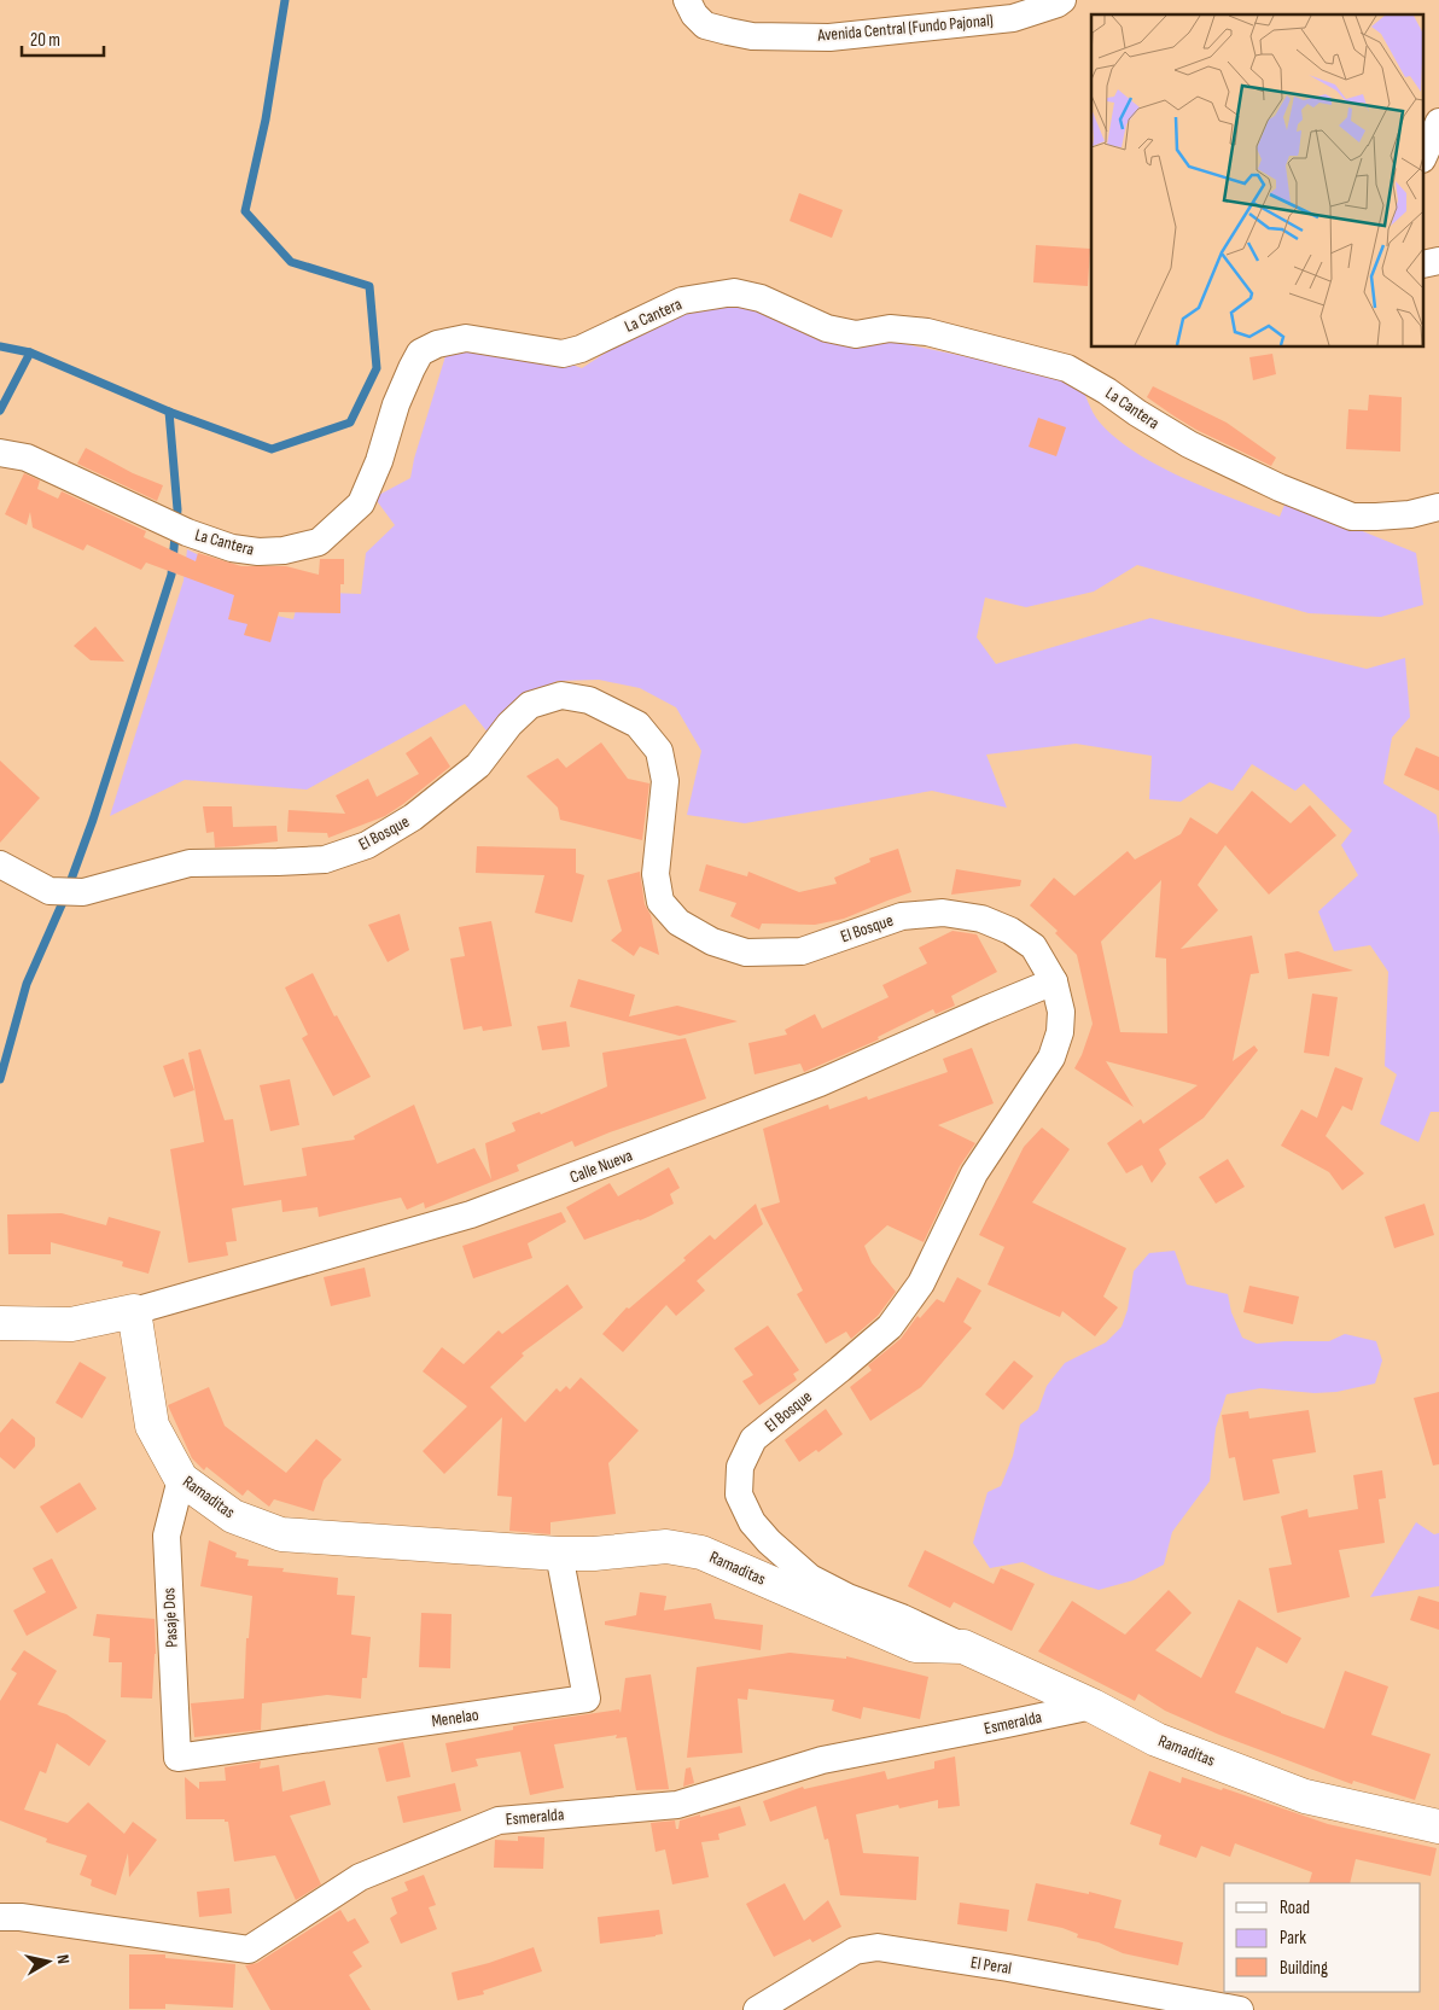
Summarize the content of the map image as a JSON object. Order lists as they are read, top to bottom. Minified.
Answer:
{"streets":{"street":["Avenida Central (Fundo Pajonal)","La Cantera","El Bosque","Calle Nueva","Ramaditas","Pasaje Dos","Menelao","Esmeralda","El Peral"]},"crossings":[["El Bosque","Calle Nueva"],["El Bosque","Ramaditas"],["Calle Nueva","Ramaditas"],["Ramaditas","Pasaje Dos"],["Ramaditas","Menelao"],["Ramaditas","Esmeralda"],["Pasaje Dos","Menelao"]],"legend":["Road","Park","Building"],"scale_bar":"20 m","north":"right"}
